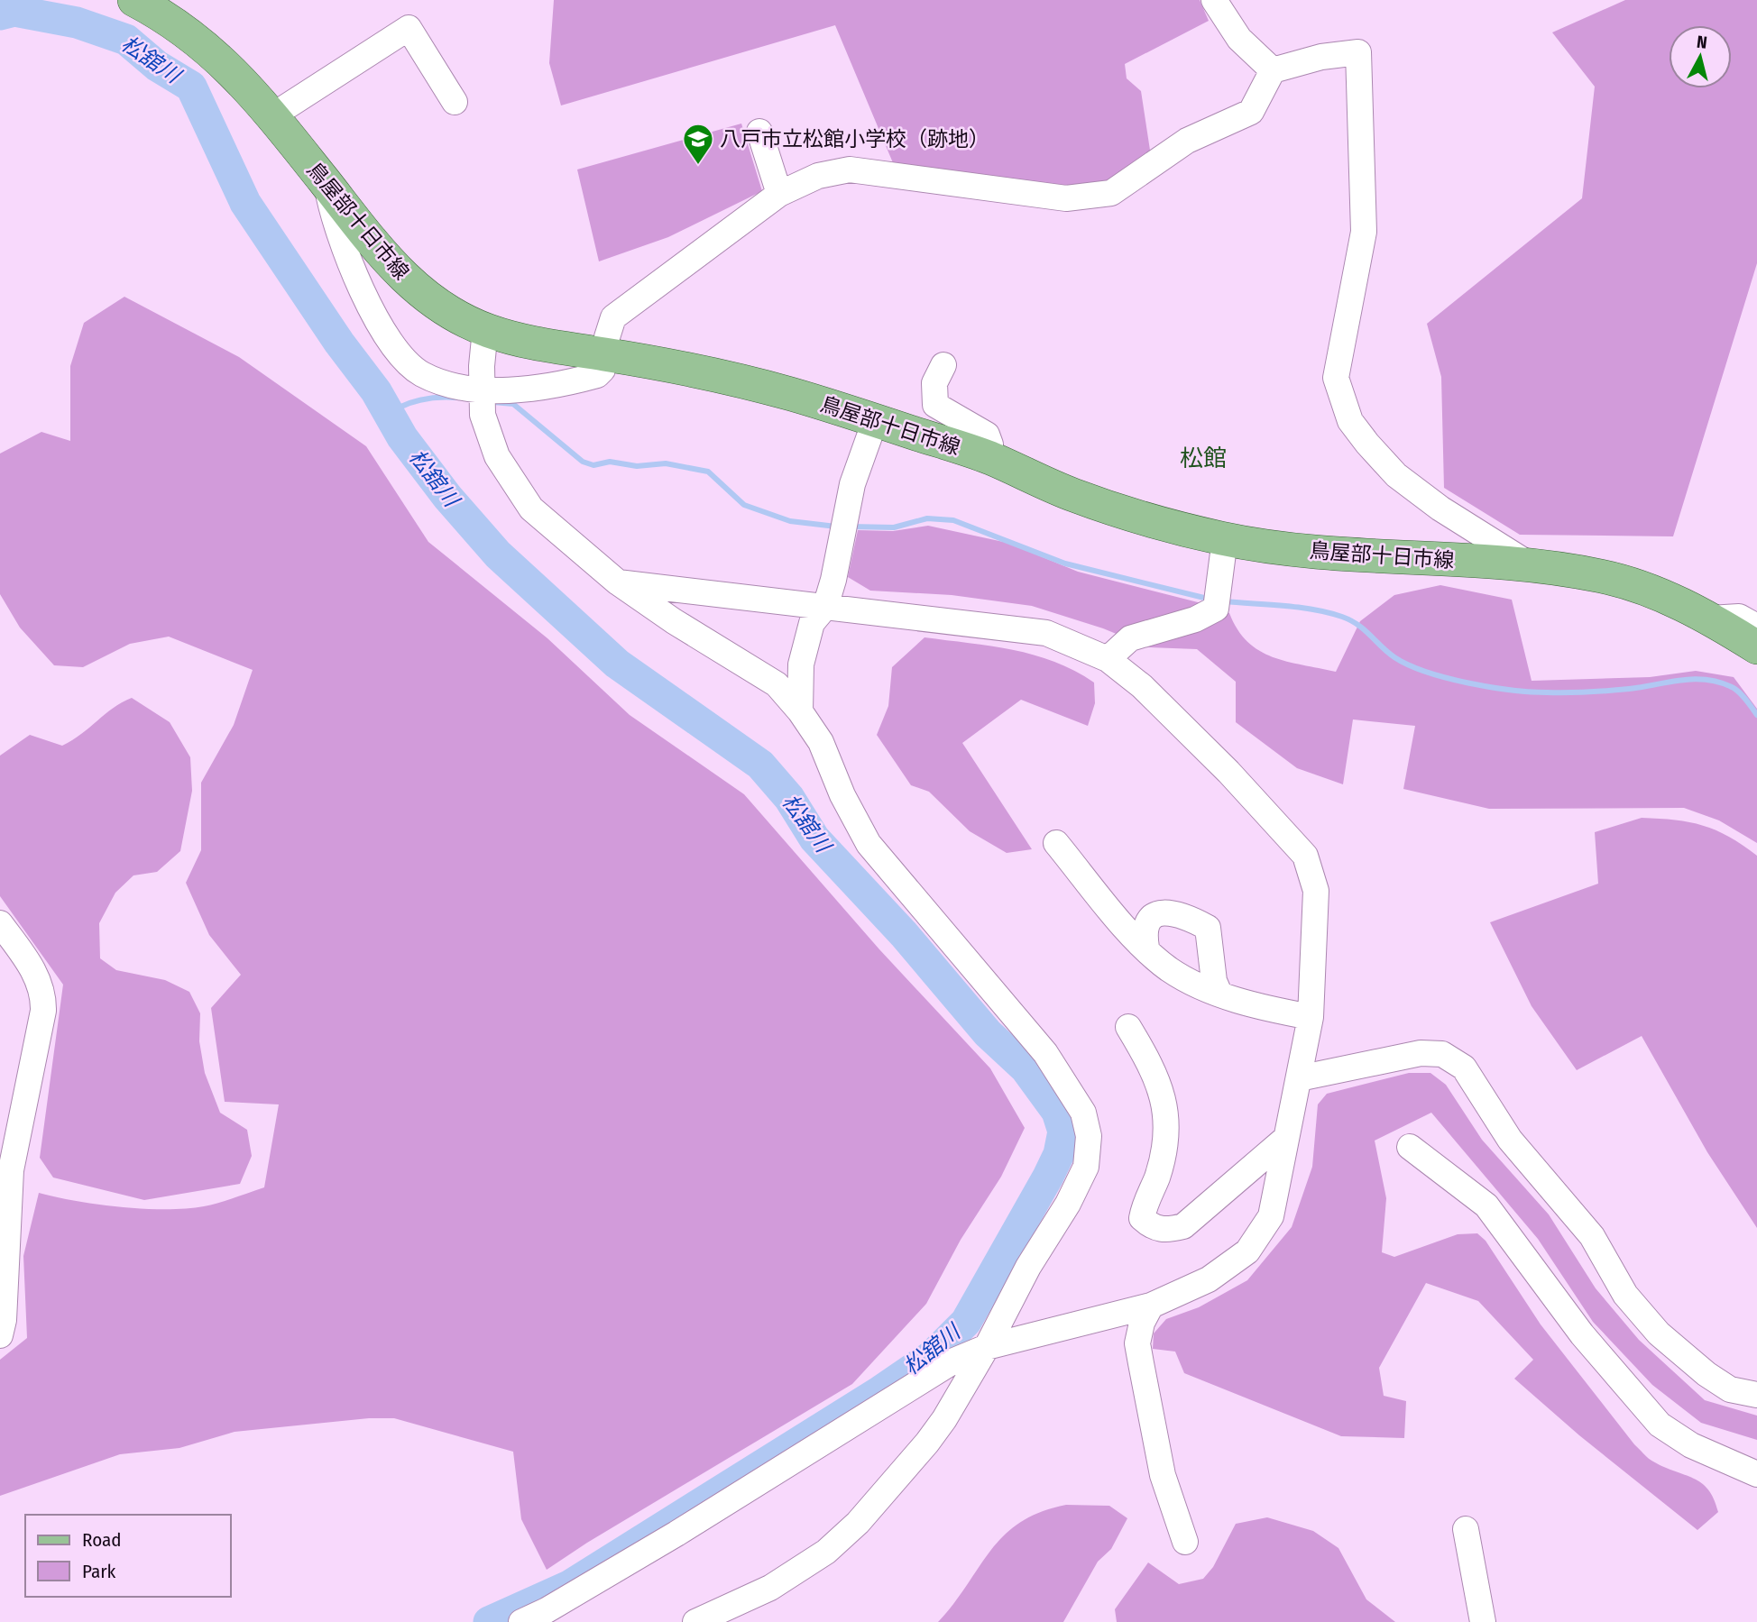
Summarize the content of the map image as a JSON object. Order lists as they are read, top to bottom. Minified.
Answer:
{"streets":{"main road":["鳥屋部十日市線"]},"districts":["松館"],"water":["松舘川"],"places":{"school or university":["八戸市立松館小学校（跡地）"]},"legend":["Road","Park"],"north":"top"}
